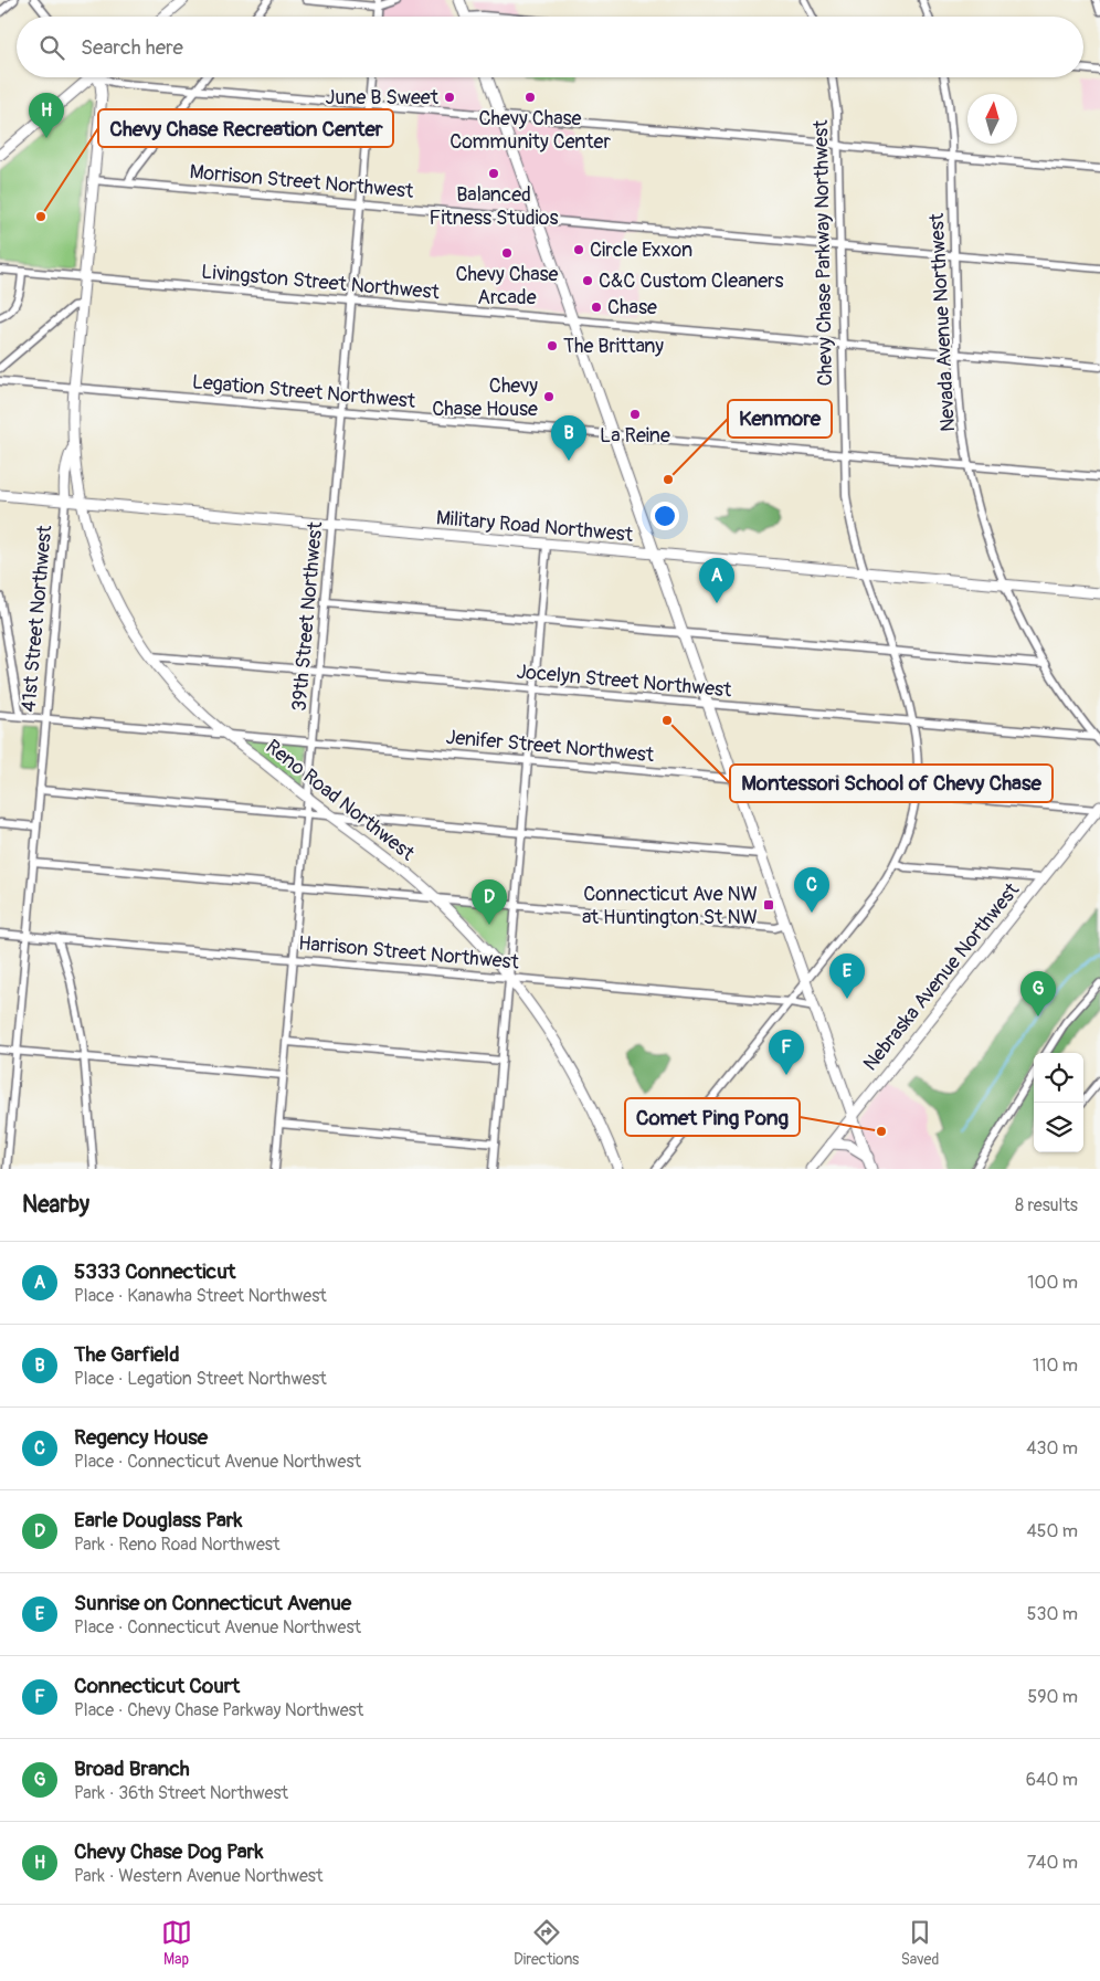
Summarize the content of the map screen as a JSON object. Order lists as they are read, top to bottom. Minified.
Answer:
{"streets":{"main road":["Military Road Northwest","41st Street Northwest","Reno Road Northwest","Nebraska Avenue Northwest"],"street":["Morrison Street Northwest","Chevy Chase Parkway Northwest","Livingston Street Northwest","Nevada Avenue Northwest","Legation Street Northwest","39th Street Northwest","Jocelyn Street Northwest","Jenifer Street Northwest","Harrison Street Northwest"]},"crossings":[["Morrison Street Northwest","Chevy Chase Parkway Northwest"],["Morrison Street Northwest","Nevada Avenue Northwest"],["Morrison Street Northwest","39th Street Northwest"],["Morrison Street Northwest","41st Street Northwest"],["Chevy Chase Parkway Northwest","Livingston Street Northwest"],["Chevy Chase Parkway Northwest","Legation Street Northwest"],["Chevy Chase Parkway Northwest","Military Road Northwest"],["Chevy Chase Parkway Northwest","Jocelyn Street Northwest"],["Chevy Chase Parkway Northwest","Jenifer Street Northwest"],["Chevy Chase Parkway Northwest","Harrison Street Northwest"],["Livingston Street Northwest","Nevada Avenue Northwest"],["Livingston Street Northwest","39th Street Northwest"],["Livingston Street Northwest","41st Street Northwest"],["Nevada Avenue Northwest","Legation Street Northwest"],["Nevada Avenue Northwest","Military Road Northwest"],["Nevada Avenue Northwest","Jocelyn Street Northwest"],["Legation Street Northwest","39th Street Northwest"],["Legation Street Northwest","41st Street Northwest"],["Military Road Northwest","39th Street Northwest"],["Military Road Northwest","41st Street Northwest"],["Military Road Northwest","Reno Road Northwest"],["39th Street Northwest","Jocelyn Street Northwest"],["39th Street Northwest","Jenifer Street Northwest"],["39th Street Northwest","Reno Road Northwest"],["39th Street Northwest","Harrison Street Northwest"],["41st Street Northwest","Jenifer Street Northwest"],["41st Street Northwest","Reno Road Northwest"],["41st Street Northwest","Harrison Street Northwest"],["Jocelyn Street Northwest","Reno Road Northwest"],["Jenifer Street Northwest","Reno Road Northwest"],["Jenifer Street Northwest","Nebraska Avenue Northwest"],["Reno Road Northwest","Harrison Street Northwest"]],"places":{"other":["June B Sweet","Chevy Chase Community Center","Balanced Fitness Studios","Chevy Chase Recreation Center","Circle Exxon","Chevy Chase Arcade","C&C Custom Cleaners","Chase","The Brittany","Chevy Chase House","La Reine","Kenmore","Montessori School of Chevy Chase","Comet Ping Pong"],"transit":["Connecticut Ave NW at Huntington St NW"]},"north":"top","page":{"search":"Search here","pins":["H","B","A","C","D","E","G","F"],"heading":["Nearby","8 results"],"list":[{"mark":"A","name":"5333 Connecticut","note":"Place · Kanawha Street Northwest","value":"100 m"},{"mark":"B","name":"The Garfield","note":"Place · Legation Street Northwest","value":"110 m"},{"mark":"C","name":"Regency House","note":"Place · Connecticut Avenue Northwest","value":"430 m"},{"mark":"D","name":"Earle Douglass Park","note":"Park · Reno Road Northwest","value":"450 m"},{"mark":"E","name":"Sunrise on Connecticut Avenue","note":"Place · Connecticut Avenue Northwest","value":"530 m"},{"mark":"F","name":"Connecticut Court","note":"Place · Chevy Chase Parkway Northwest","value":"590 m"},{"mark":"G","name":"Broad Branch","note":"Park · 36th Street Northwest","value":"640 m"},{"mark":"H","name":"Chevy Chase Dog Park","note":"Park · Western Avenue Northwest","value":"740 m"}],"nav":["Map","Directions","Saved"]}}
